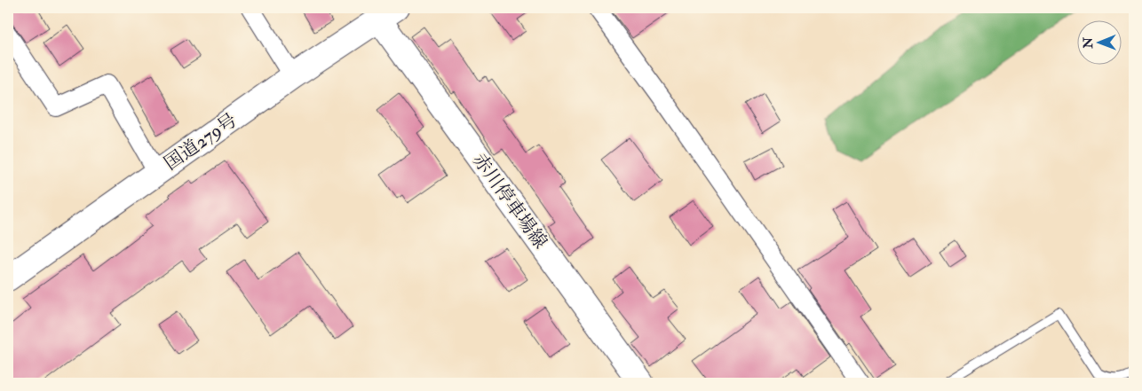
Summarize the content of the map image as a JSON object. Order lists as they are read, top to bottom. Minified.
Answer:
{"streets":{"main road":["国道279号","赤川停車場線"]},"crossings":[["国道279号","赤川停車場線"]],"north":"left"}
